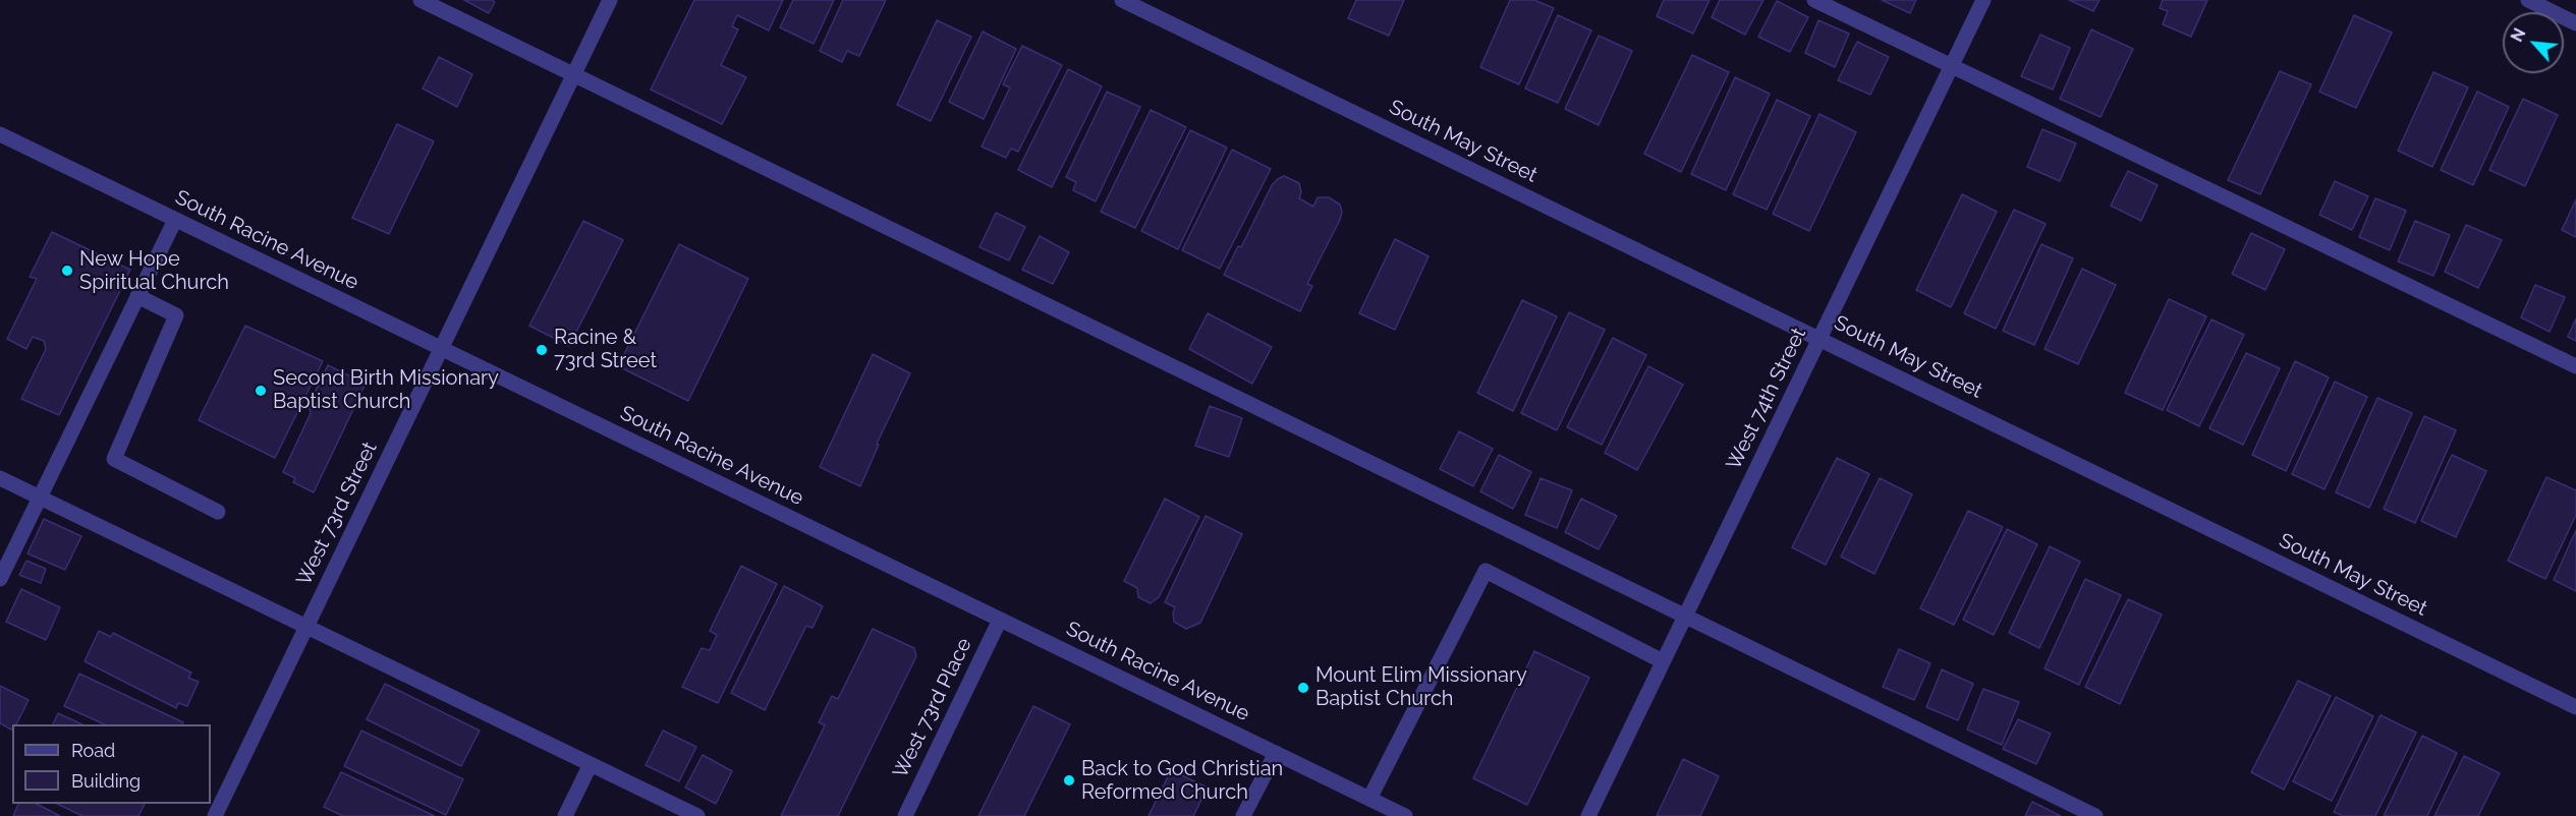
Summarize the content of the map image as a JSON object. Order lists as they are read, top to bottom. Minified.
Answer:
{"streets":{"street":["South May Street","South Racine Avenue","West 74th Street","West 73rd Street","West 73rd Place"]},"crossings":[["South May Street","West 74th Street"],["South Racine Avenue","West 73rd Street"],["South Racine Avenue","West 73rd Place"]],"places":["New Hope Spiritual Church","Racine & 73rd Street","Second Birth Missionary Baptist Church","Mount Elim Missionary Baptist Church","Back to God Christian Reformed Church"],"legend":["Road","Building"],"north":"top left"}
